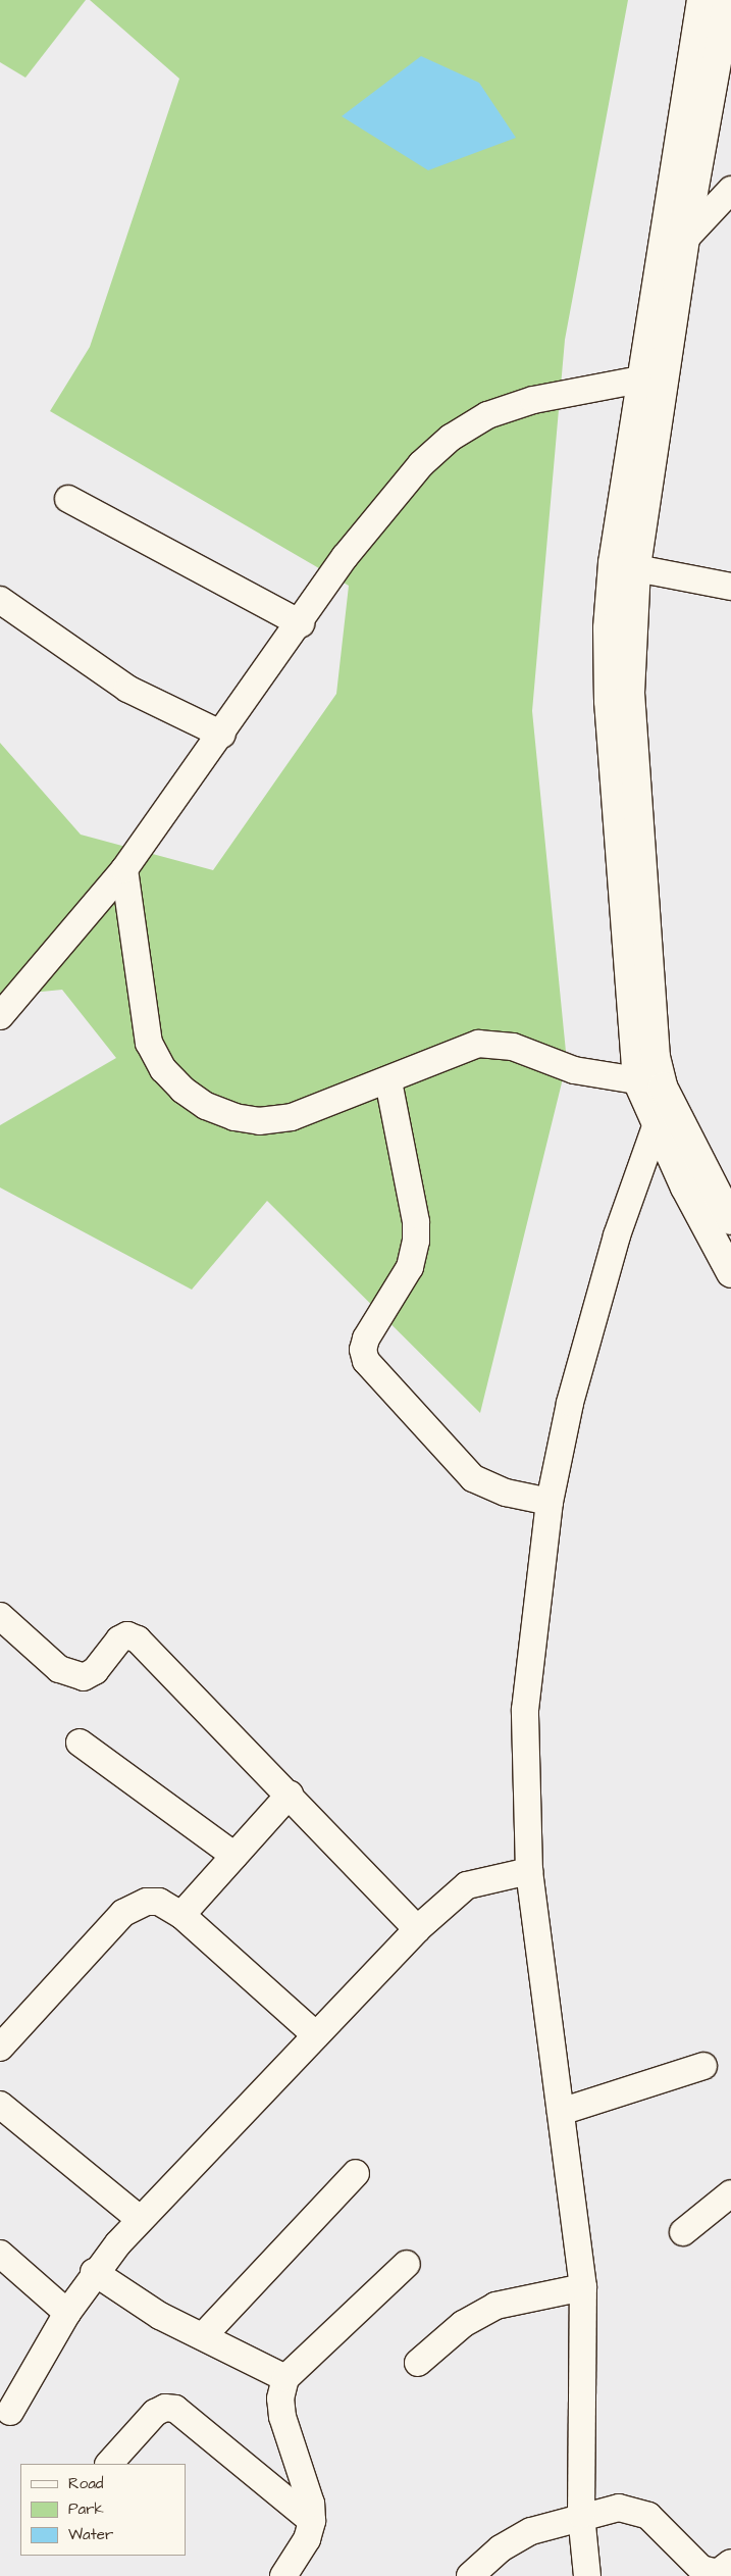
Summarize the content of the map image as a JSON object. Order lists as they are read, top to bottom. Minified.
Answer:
{"legend":["Road","Park","Water"]}
